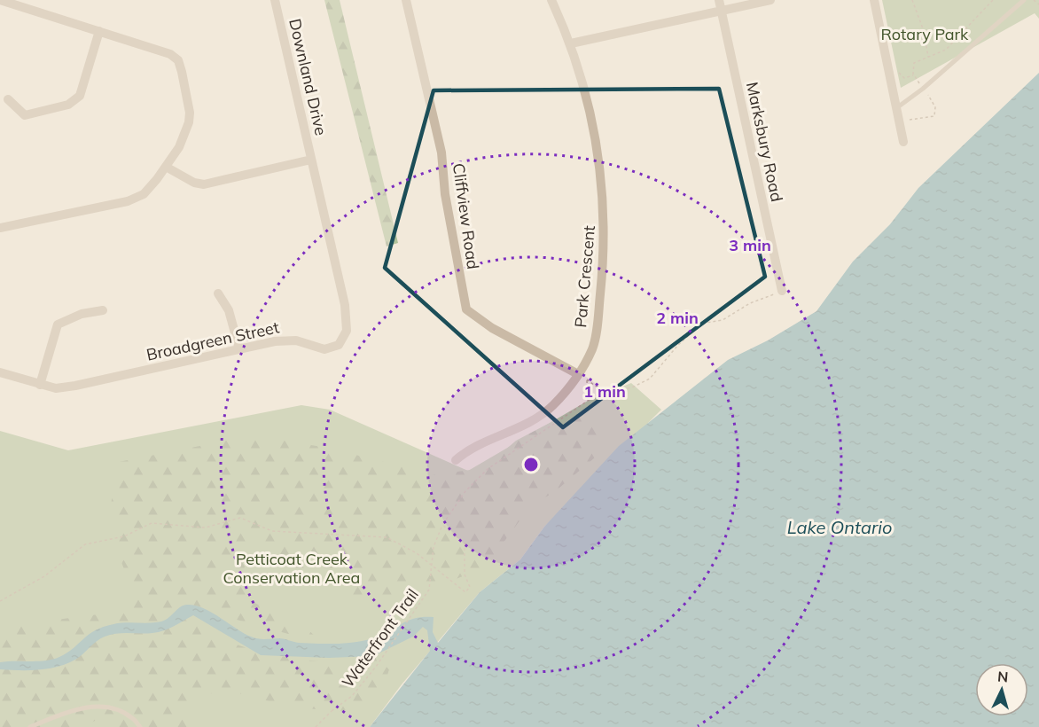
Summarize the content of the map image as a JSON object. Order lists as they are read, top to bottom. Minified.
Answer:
{"streets":{"street":["Downland Drive","Marksbury Road","Cliffview Road","Park Crescent","Broadgreen Street"],"path":["Waterfront Trail"]},"crossings":[["Downland Drive","Broadgreen Street"],["Marksbury Road","Waterfront Trail"],["Cliffview Road","Park Crescent"]],"water":["Lake Ontario"],"parks":["Rotary Park","Petticoat Creek Conservation Area"],"north":"top","rings":["3 min","2 min","1 min"]}
